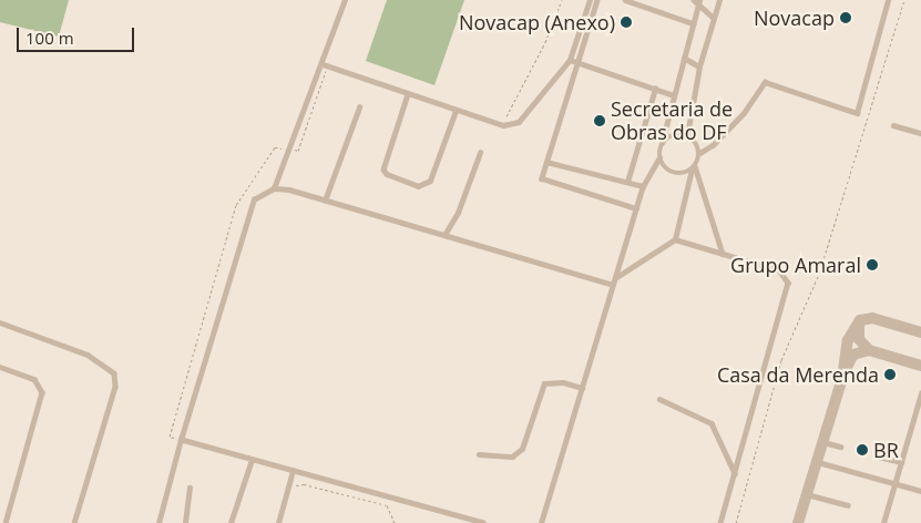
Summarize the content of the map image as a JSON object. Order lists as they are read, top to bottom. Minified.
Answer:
{"places":["Novacap","Novacap (Anexo)","Secretaria de Obras do DF","Grupo Amaral","Casa da Merenda","BR"],"scale_bar":"100 m"}
